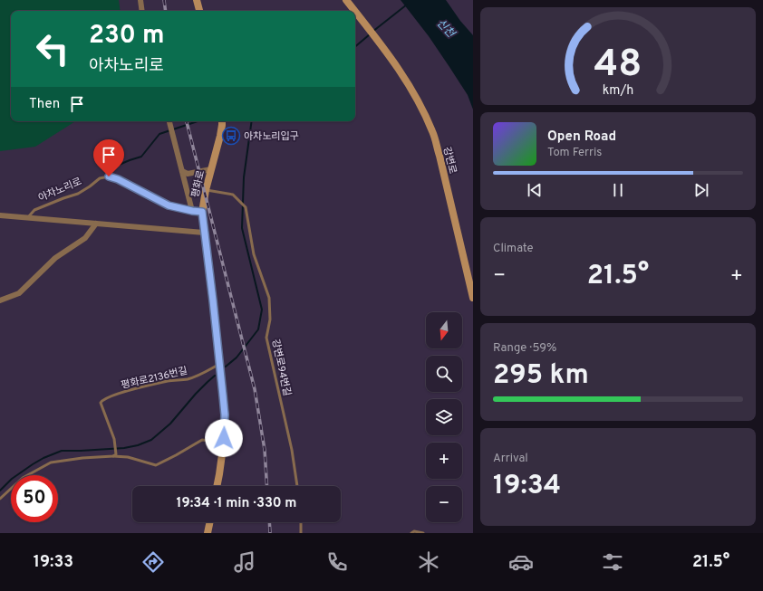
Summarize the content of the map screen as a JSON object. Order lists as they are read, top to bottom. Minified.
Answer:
{"streets":{"main road":["강변로","평화로"],"lane":["아차노리로","강변로94번길","평화로2136번길"]},"crossings":[["평화로","아차노리로"],["평화로","강변로94번길"],["평화로","평화로2136번길"]],"water":["신천"],"places":{"bus stop":["아차노리입구"]},"north":"bottom","page":{"turn":["230 m","아차노리로"],"then":"Then","song":["Open Road","Tom Ferris"],"tile":["Climate",["Range · 59%","295 km"],["Arrival","19:34"]],"heat":["−","21.5°","+"],"map_buttons":["+","−"],"limit":"50","trip":"19:34 · 1 min · 330 m","tabs":["19:33","21.5°"],"gauge":["48","km/h"]}}
